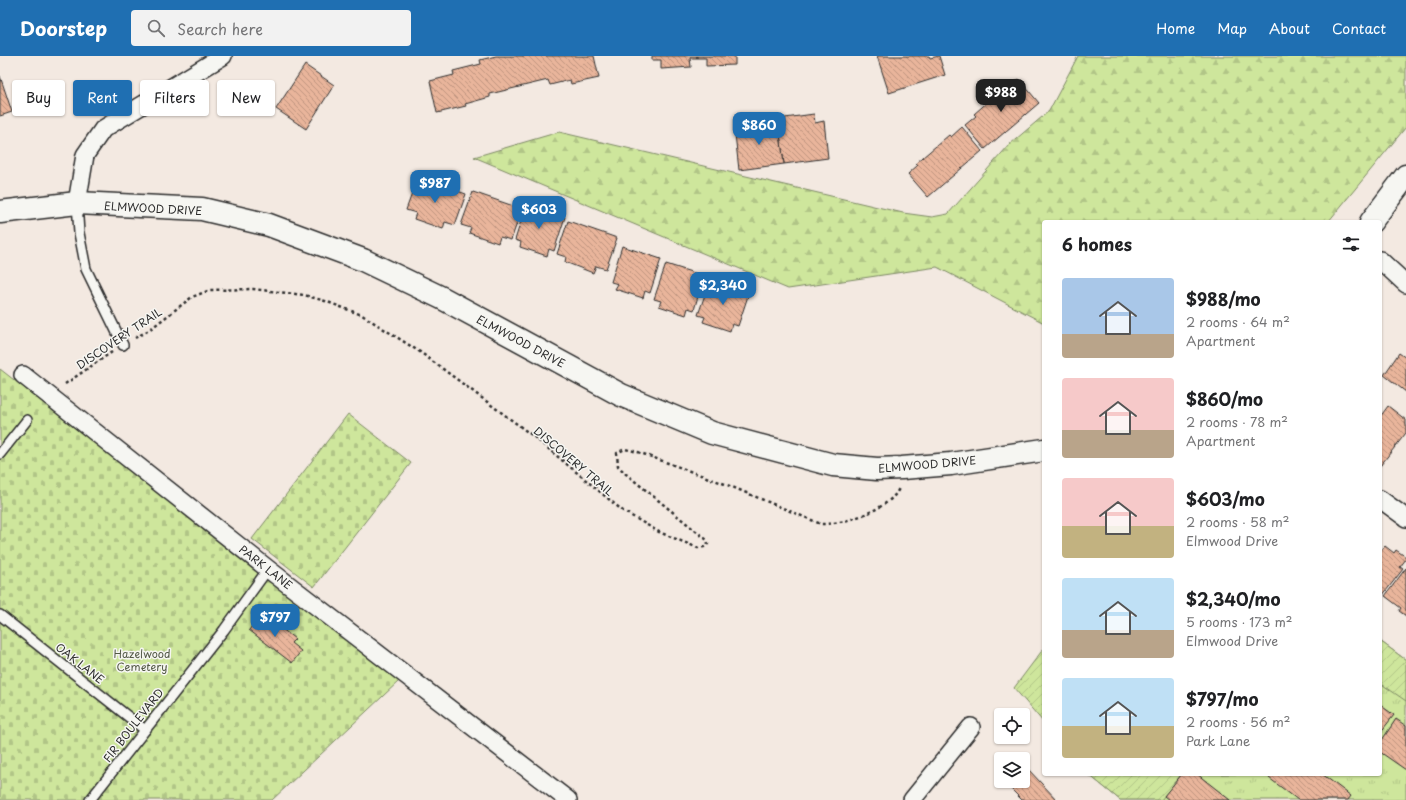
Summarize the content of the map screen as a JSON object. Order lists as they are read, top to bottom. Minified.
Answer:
{"streets":{"street":["ELMWOOD DRIVE","PARK LANE"],"lane":["OAK LANE","FIR BOULEVARD"],"path":["DISCOVERY TRAIL"]},"crossings":[["DISCOVERY TRAIL","PARK LANE"],["PARK LANE","FIR BOULEVARD"],["OAK LANE","FIR BOULEVARD"]],"parks":["Hazelwood Cemetery"],"page":{"header":"Doorstep","search":"Search here","nav":["Home","Map","About","Contact"],"price":["$988","$860","$987","$603","$2,340","$797"],"chip":["Buy","Rent","Filters","New"],"heading":"6 homes","list":[{"name":"$988/mo","note":"2 rooms · 64 m² · Apartment"},{"name":"$860/mo","note":"2 rooms · 78 m² · Apartment"},{"name":"$603/mo","note":"2 rooms · 58 m² · Elmwood Drive"},{"name":"$2,340/mo","note":"5 rooms · 173 m² · Elmwood Drive"},{"name":"$797/mo","note":"2 rooms · 56 m² · Park Lane"}]}}
